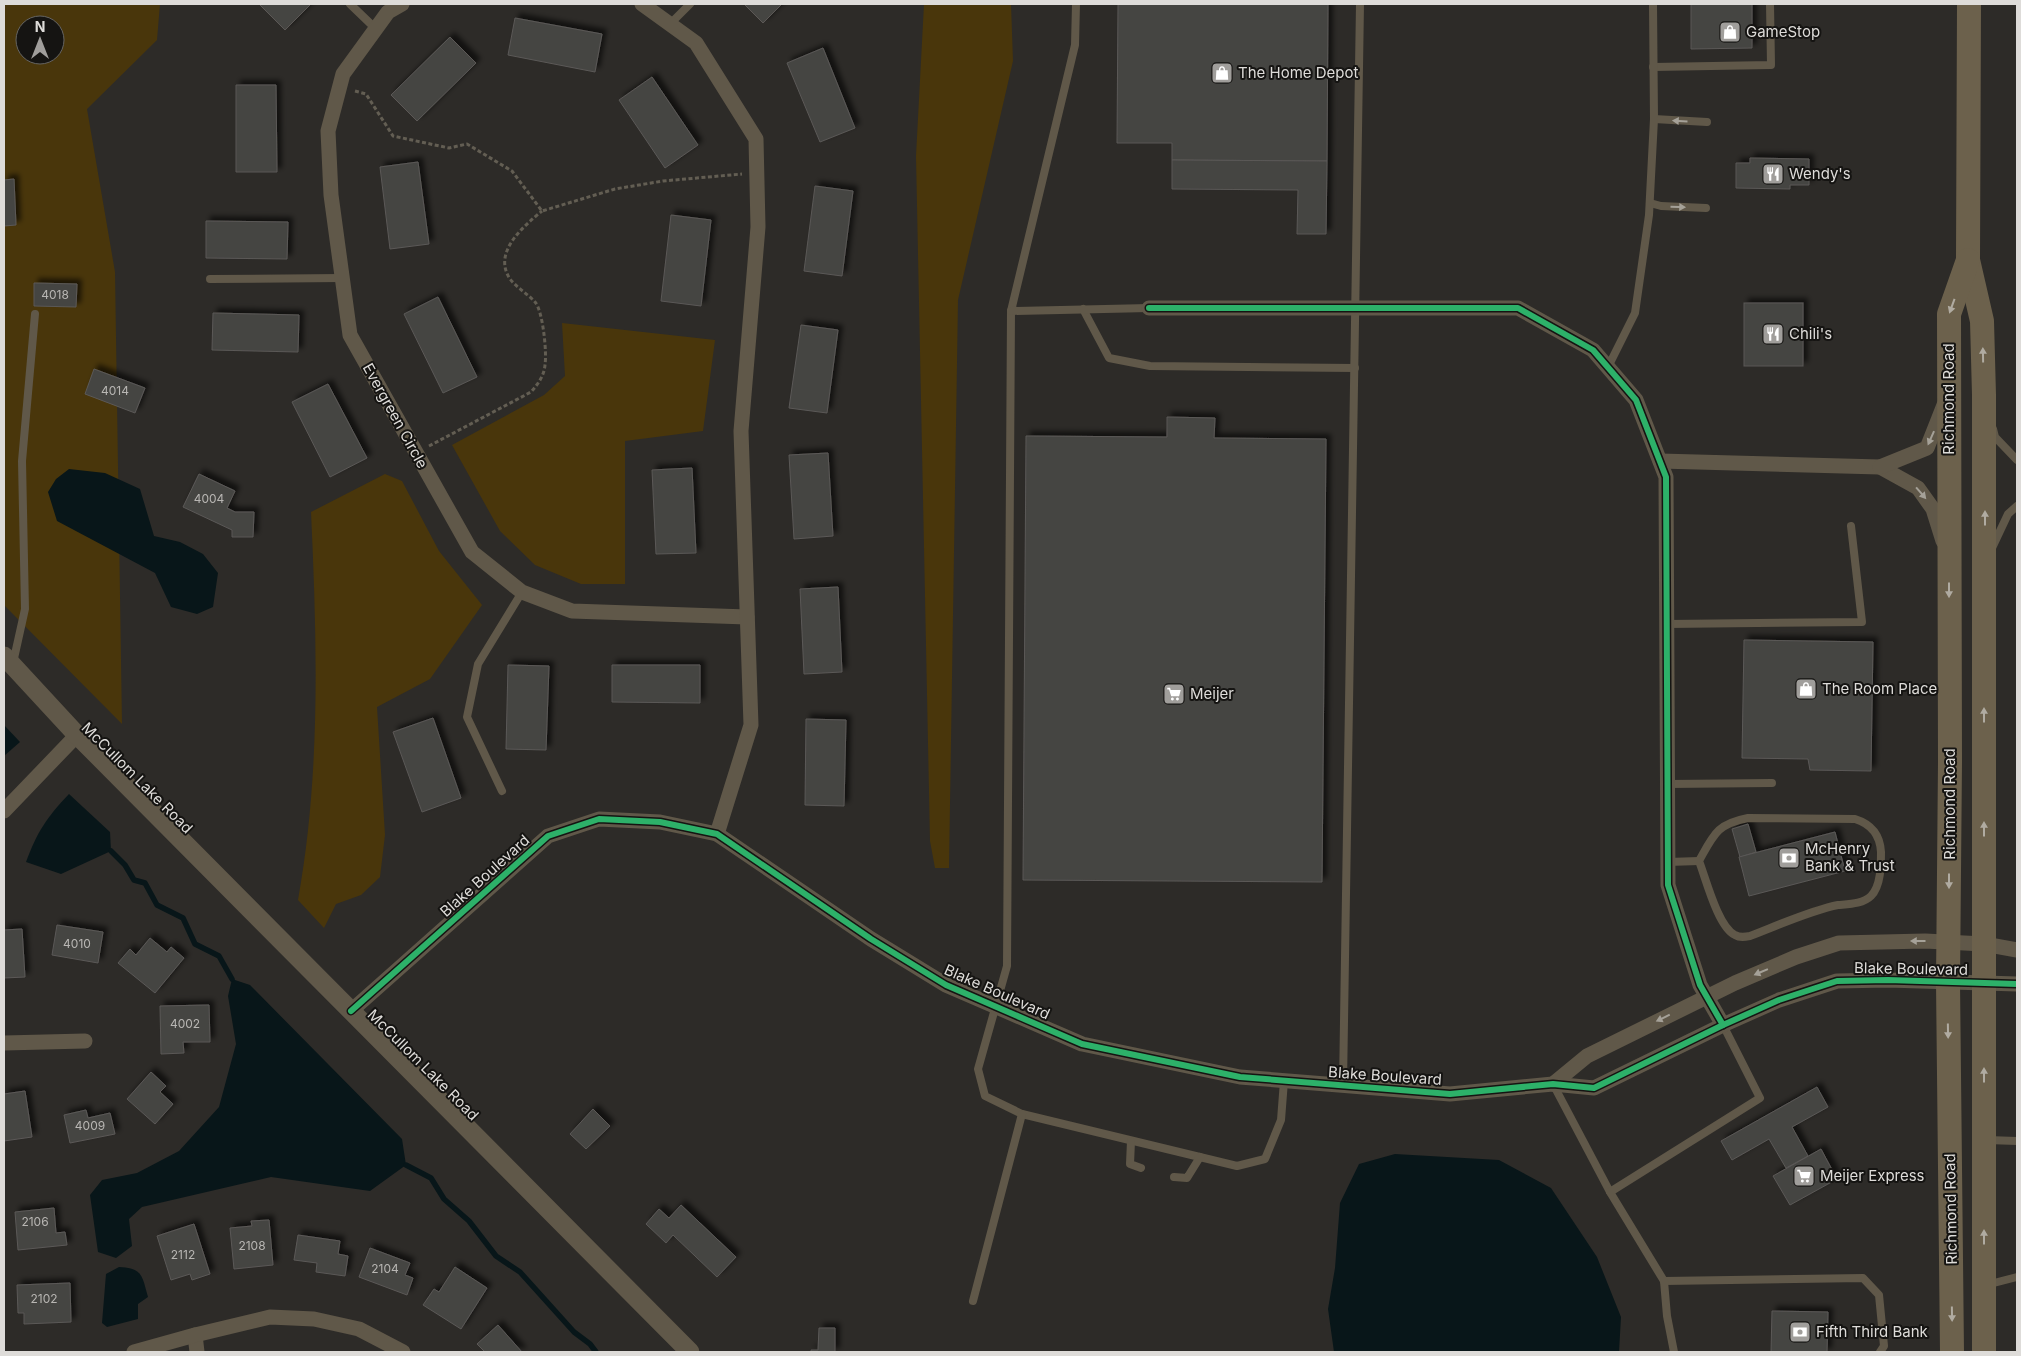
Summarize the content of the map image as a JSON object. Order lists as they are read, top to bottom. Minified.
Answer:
{"streets":{"main road":["Richmond Road"],"street":["Evergreen Circle","McCullom Lake Road","Blake Boulevard"]},"crossings":[["Richmond Road","Blake Boulevard"],["McCullom Lake Road","Blake Boulevard"]],"places":{"shop":["GameStop","The Home Depot","The Room Place"],"restaurant":["Wendy's","Chili's"],"supermarket":["Meijer","Meijer Express"],"bank":["McHenry Bank & Trust","Fifth Third Bank"]},"house_numbers":["4018","4014","4004","4010","4002","4009","2106","2108","2112","2104","2102"],"north":"top"}
